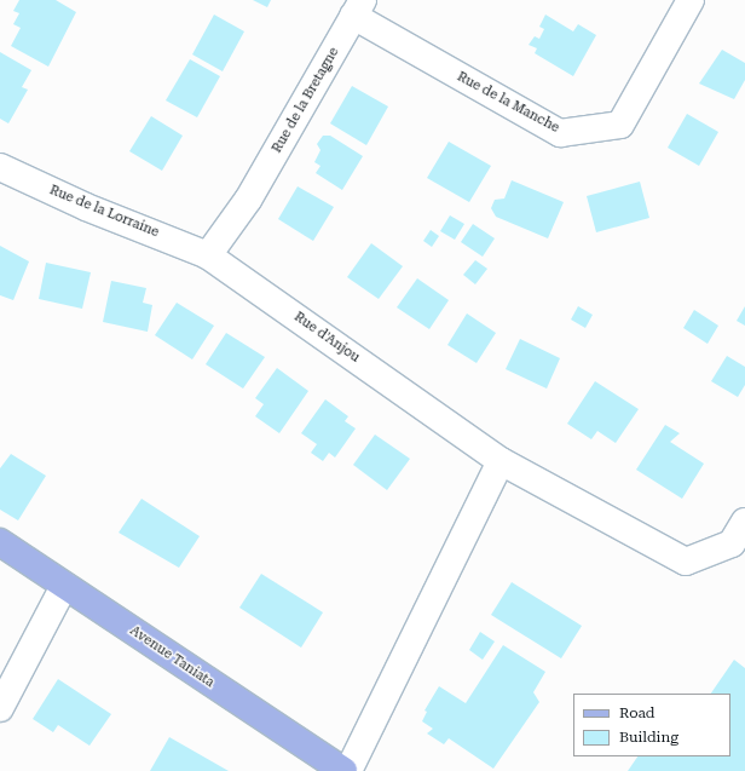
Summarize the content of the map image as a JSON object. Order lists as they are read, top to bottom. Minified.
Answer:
{"streets":{"main road":["Avenue Taniata"],"street":["Rue de la Bretagne","Rue de la Manche","Rue de la Lorraine","Rue d'Anjou"]},"crossings":[["Rue de la Bretagne","Rue de la Manche"],["Rue de la Bretagne","Rue de la Lorraine"],["Rue de la Bretagne","Rue d'Anjou"],["Rue de la Lorraine","Rue d'Anjou"]],"legend":["Road","Building"]}
